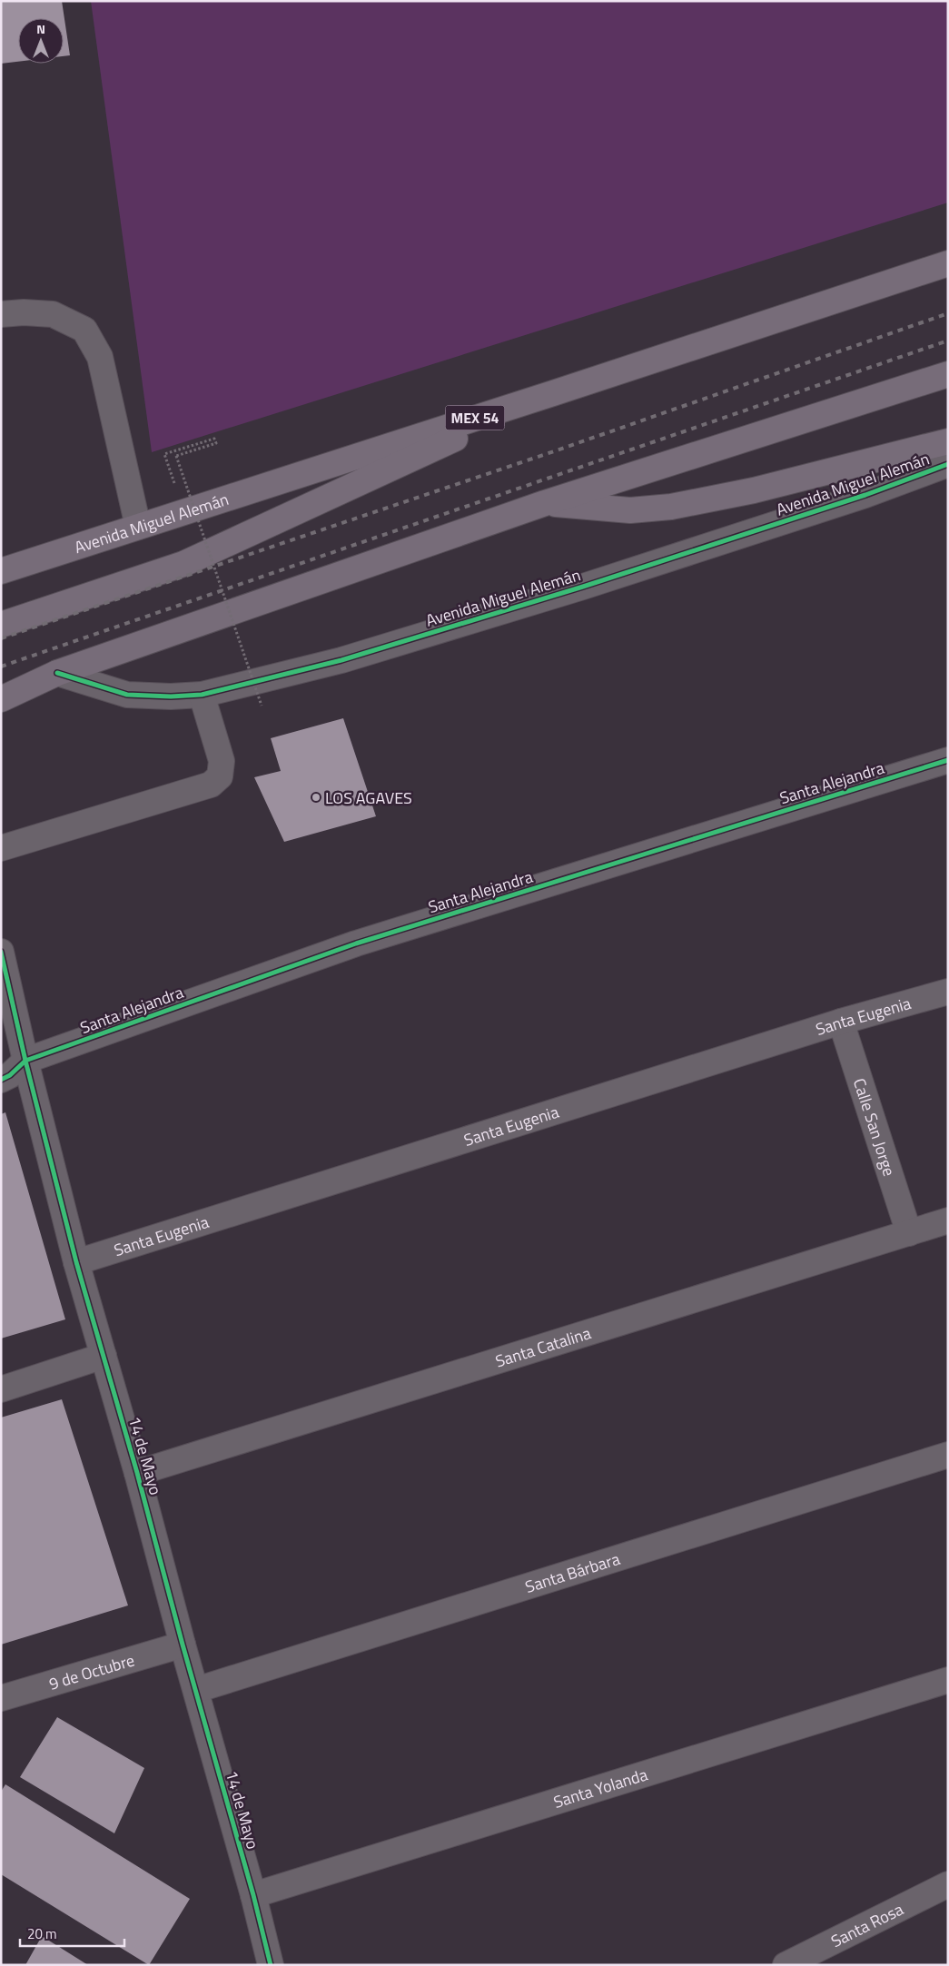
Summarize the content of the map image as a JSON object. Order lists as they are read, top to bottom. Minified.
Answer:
{"streets":{"highway":["MEX 54","Avenida Miguel Alemán"],"street":["Santa Alejandra","Santa Eugenia","Calle San Jorge","Santa Catalina","14 de Mayo","Santa Bárbara","9 de Octubre","Santa Yolanda","Santa Rosa"]},"crossings":[["Santa Alejandra","14 de Mayo"],["Santa Eugenia","Calle San Jorge"],["Santa Eugenia","14 de Mayo"],["Calle San Jorge","Santa Catalina"],["Santa Catalina","14 de Mayo"],["14 de Mayo","Santa Bárbara"],["14 de Mayo","9 de Octubre"],["14 de Mayo","Santa Yolanda"]],"places":["LOS AGAVES"],"scale_bar":"20 m","north":"top"}
